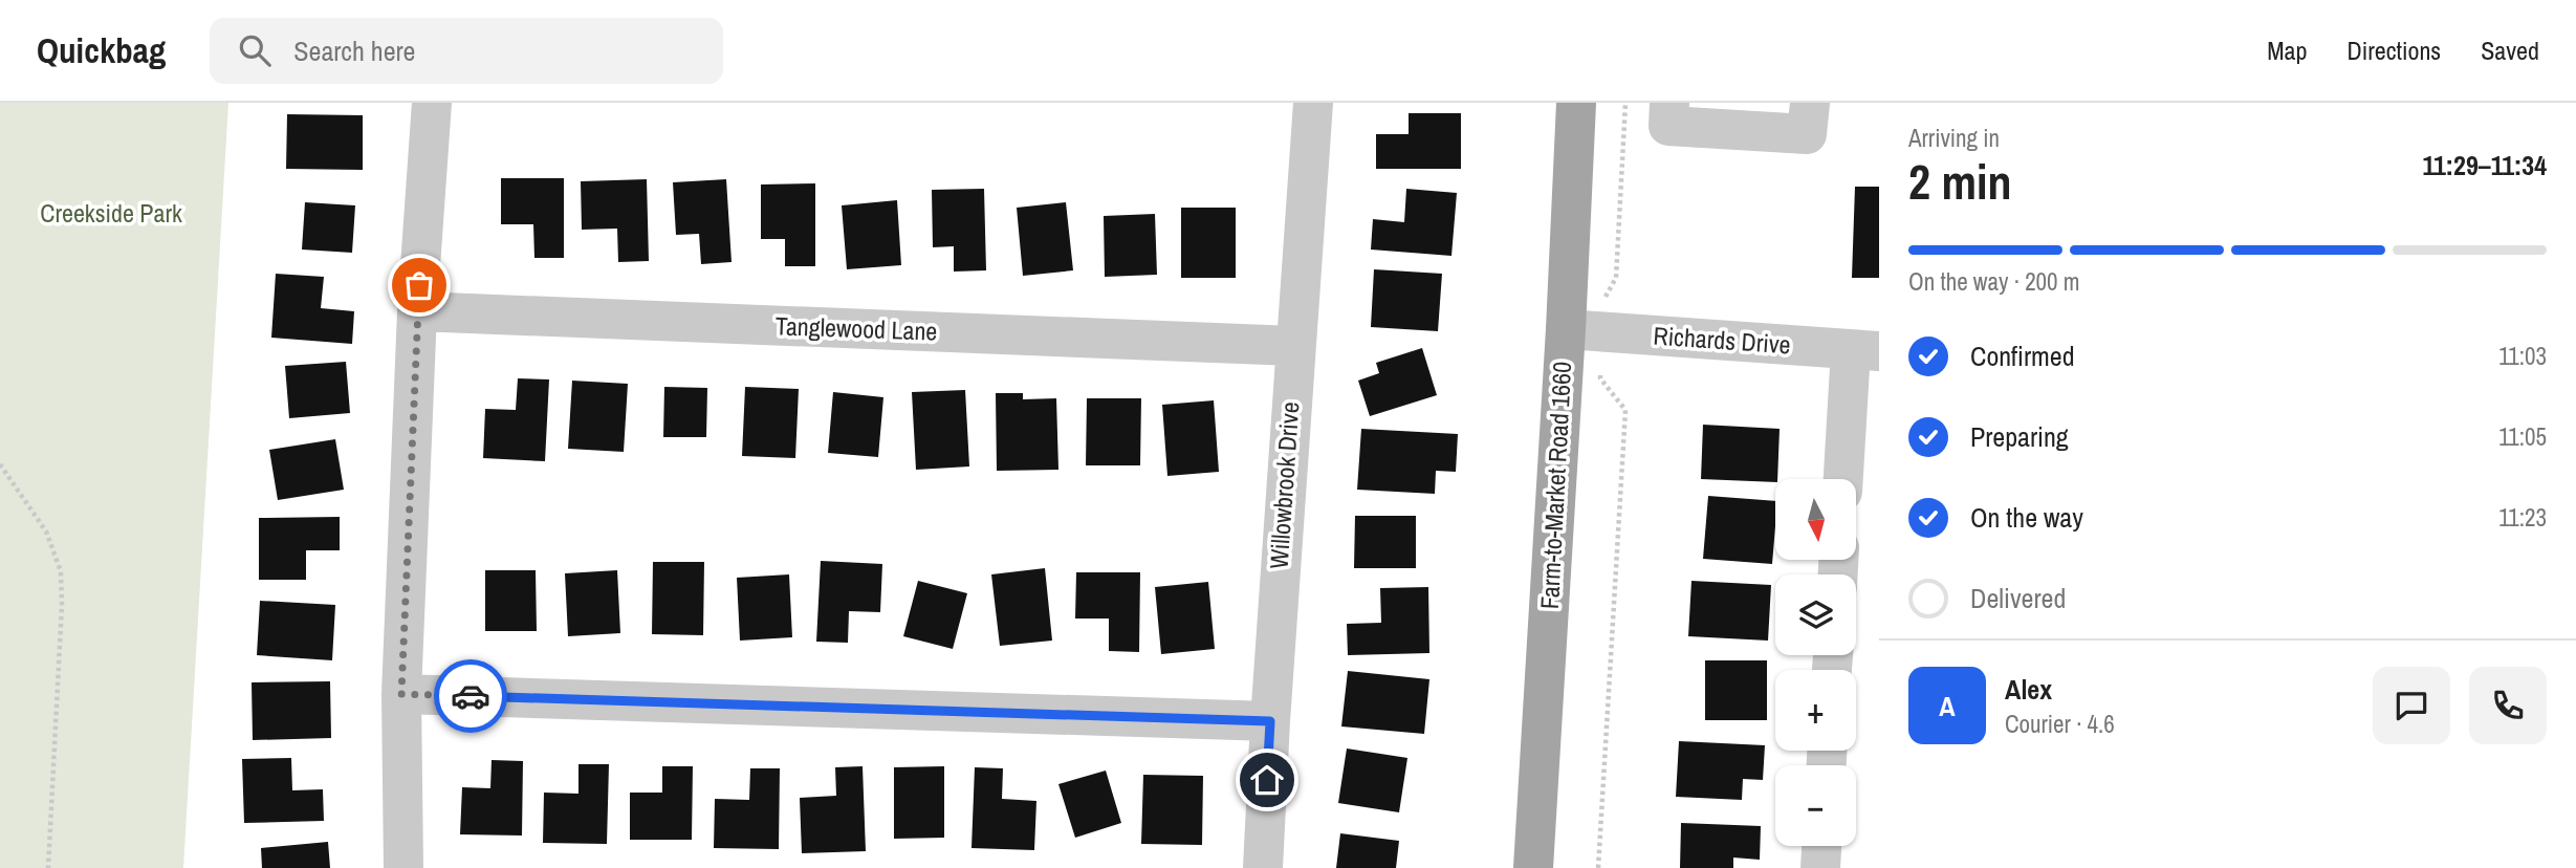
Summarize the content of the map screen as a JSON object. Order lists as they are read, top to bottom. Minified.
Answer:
{"streets":{"main road":["Farm-to-Market Road 1660"],"street":["Tanglewood Lane","Richards Drive","Willowbrook Drive"]},"crossings":[["Tanglewood Lane","Willowbrook Drive"],["Richards Drive","Farm-to-Market Road 1660"]],"parks":["Creekside Park"],"north":"bottom","page":{"header":"Quickbag","search":"Search here","nav":["Map","Directions","Saved"],"heading":["2 min","Arriving in","11:29–11:34"],"panel":["Alex","Courier · 4.6"],"bar":"On the way · 200 m","list":[["Confirmed","11:03"],["Preparing","11:05"],["On the way","11:23"],"Delivered"],"map_buttons":["+","−"],"round":"A"}}
